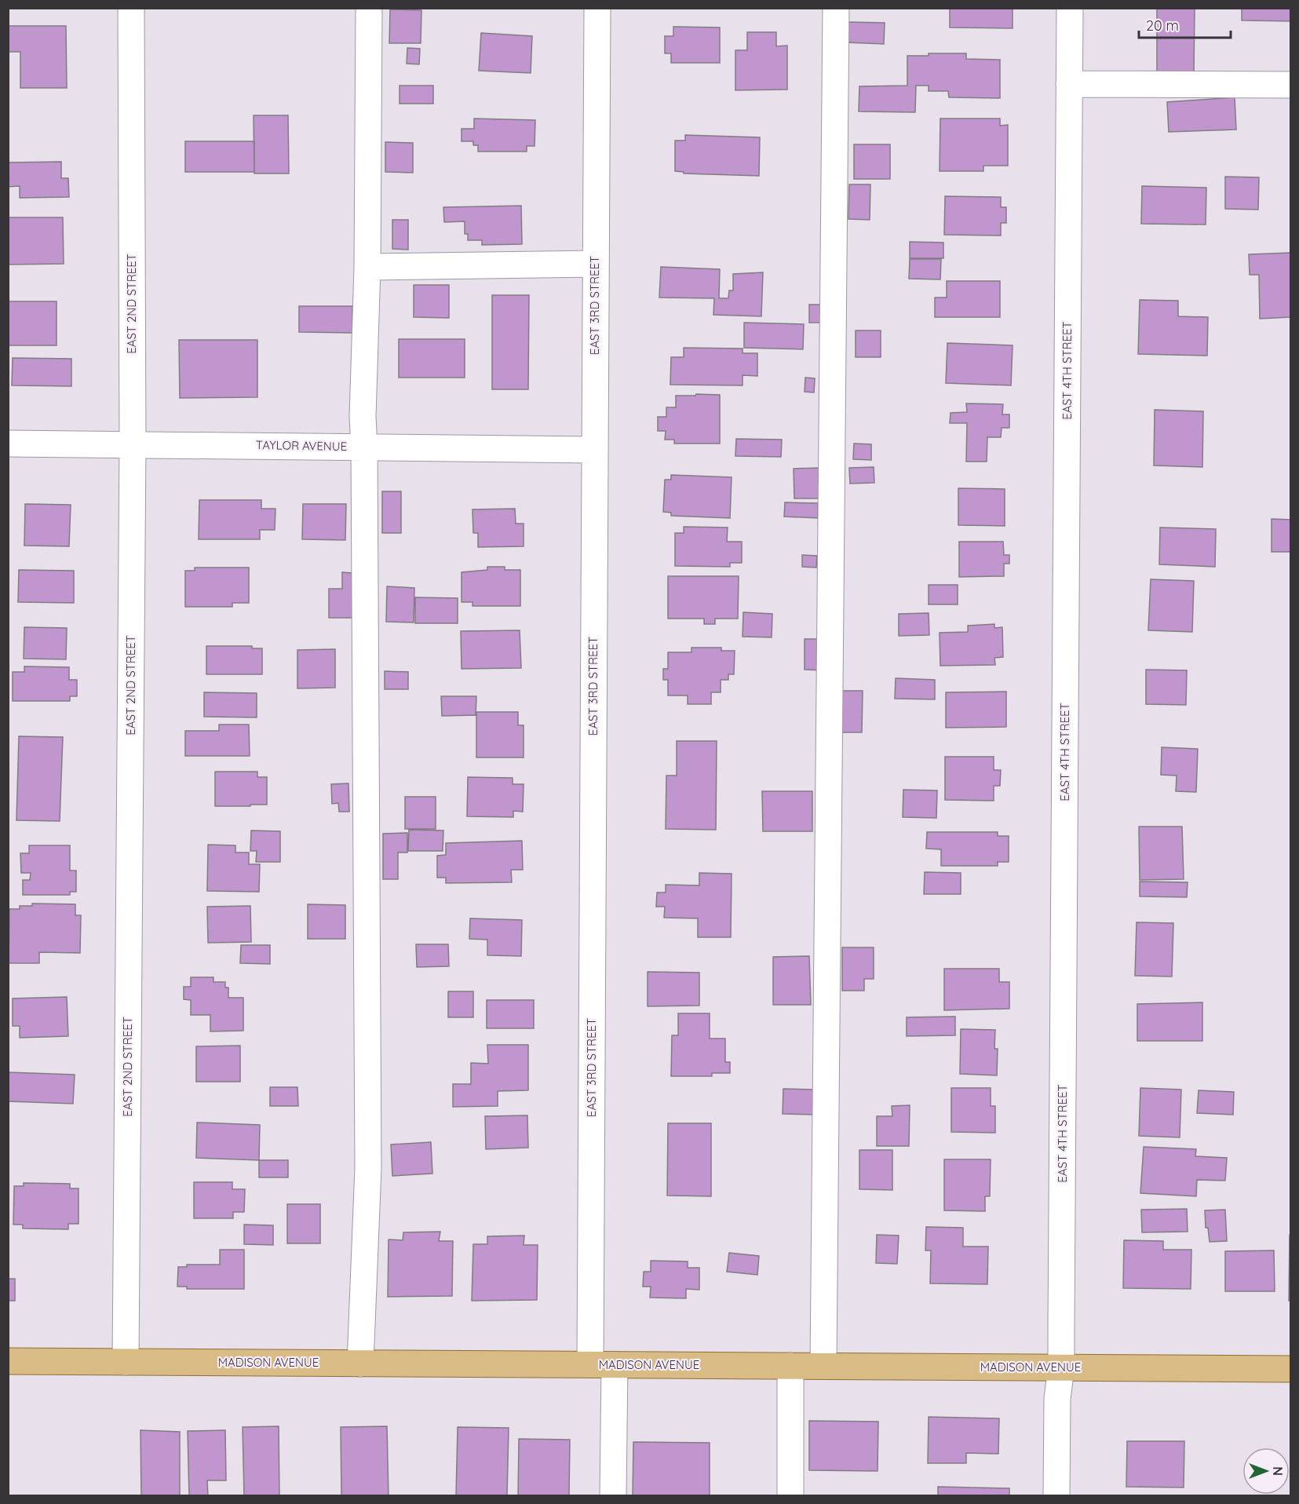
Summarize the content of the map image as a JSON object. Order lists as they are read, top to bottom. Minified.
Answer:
{"streets":{"main road":["MADISON AVENUE"],"street":["EAST 2ND STREET","EAST 3RD STREET","EAST 4TH STREET","TAYLOR AVENUE"]},"crossings":[["EAST 2ND STREET","TAYLOR AVENUE"],["EAST 2ND STREET","MADISON AVENUE"],["EAST 3RD STREET","TAYLOR AVENUE"],["EAST 3RD STREET","MADISON AVENUE"],["EAST 4TH STREET","MADISON AVENUE"]],"scale_bar":"20 m","north":"right"}
